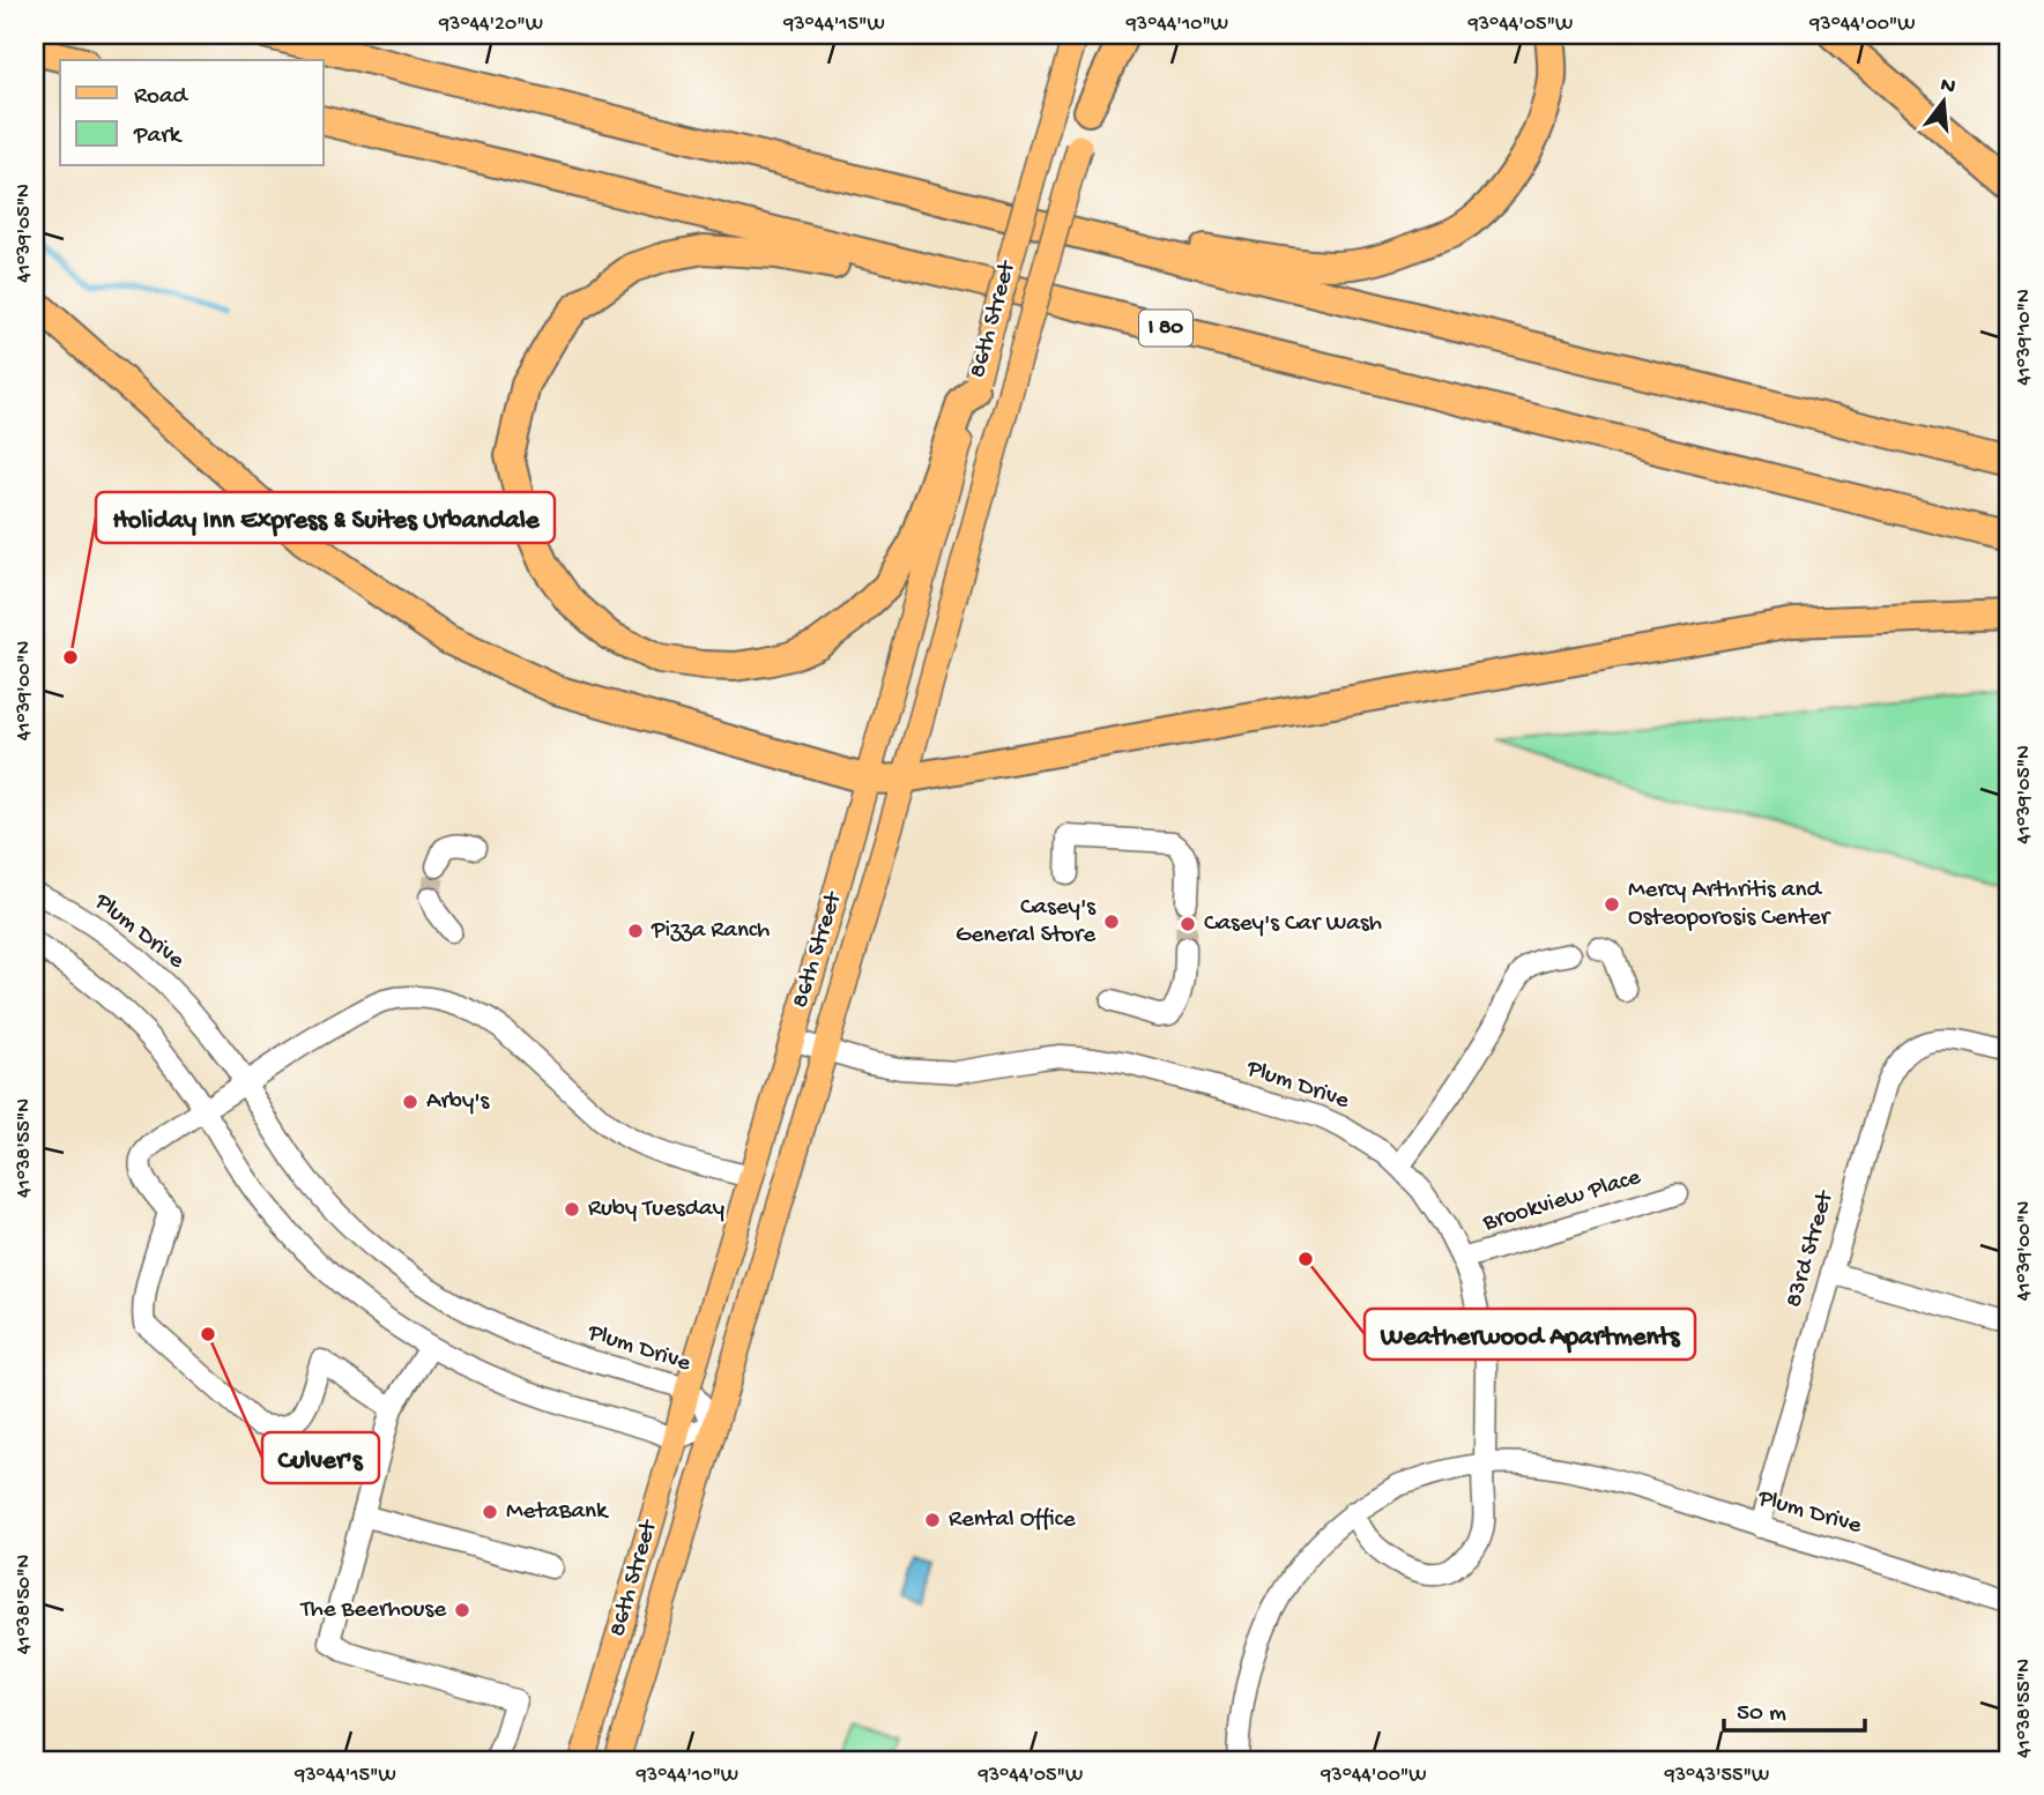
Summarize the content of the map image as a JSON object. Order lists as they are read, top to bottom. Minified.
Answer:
{"streets":{"highway":["I 80"],"main road":["86th Street"],"street":["Plum Drive","Brookview Place","83rd Street"]},"crossings":[["86th Street","Plum Drive"],["Plum Drive","Brookview Place"],["Plum Drive","83rd Street"]],"places":["Holiday Inn Express & Suites Urbandale","Mercy Arthritis and Osteoporosis Center","Casey's General Store","Casey's Car Wash","Pizza Ranch","Arby's","Ruby Tuesday","Weatherwood Apartments","Culver's","MetaBank","Rental Office","The Beerhouse"],"legend":["Road","Park"],"scale_bar":"50 m","north":"top","coordinates":["93°44'20\"W","93°44'15\"W","93°44'10\"W","93°44'05\"W","93°44'00\"W","41°39'05\"N","41°39'10\"N","41°39'00\"N","41°38'55\"N","41°38'50\"N","93°43'55\"W"]}
